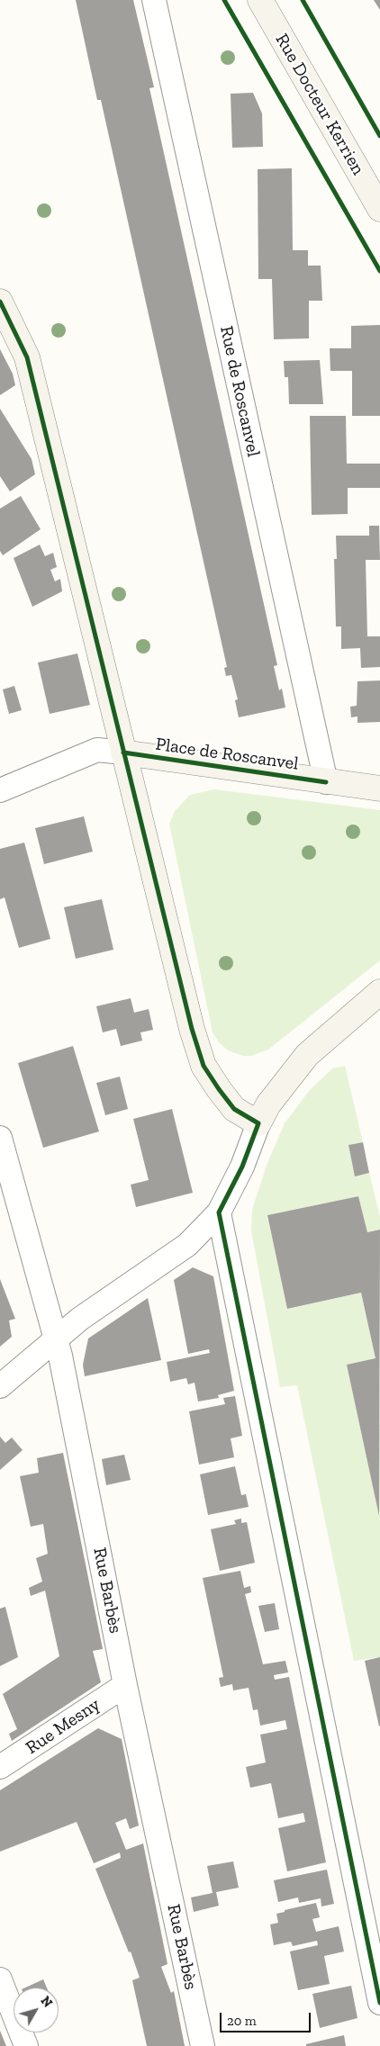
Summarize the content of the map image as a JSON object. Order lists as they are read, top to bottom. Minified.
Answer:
{"streets":{"street":["Rue Docteur Kerrien","Rue de Roscanvel","Place de Roscanvel","Rue Barbès","Rue Mesny"]},"crossings":[["Rue de Roscanvel","Place de Roscanvel"],["Rue Barbès","Rue Mesny"]],"scale_bar":"20 m","north":"top right"}
